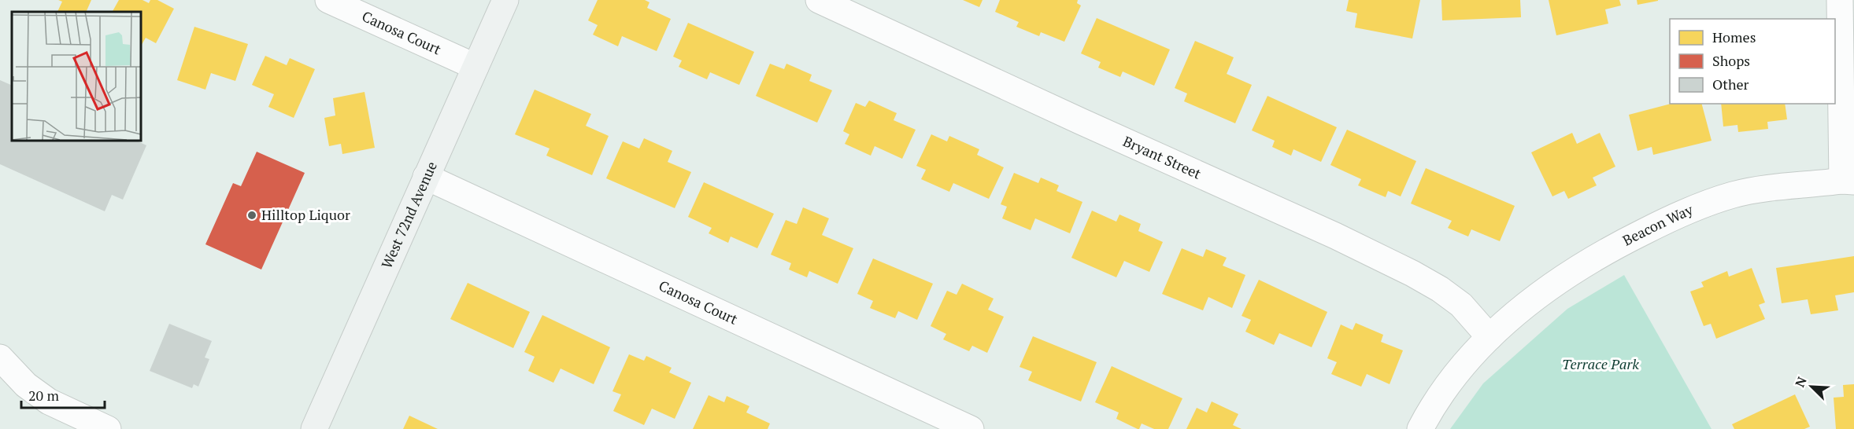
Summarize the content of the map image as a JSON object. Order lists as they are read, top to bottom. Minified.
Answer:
{"streets":{"main road":["West 72nd Avenue"],"street":["Canosa Court","Bryant Street","Beacon Way"]},"crossings":[["Canosa Court","West 72nd Avenue"],["Bryant Street","Beacon Way"]],"parks":["Terrace Park"],"places":["Hilltop Liquor"],"legend":["Homes","Shops","Other"],"scale_bar":"20 m","north":"top left"}
